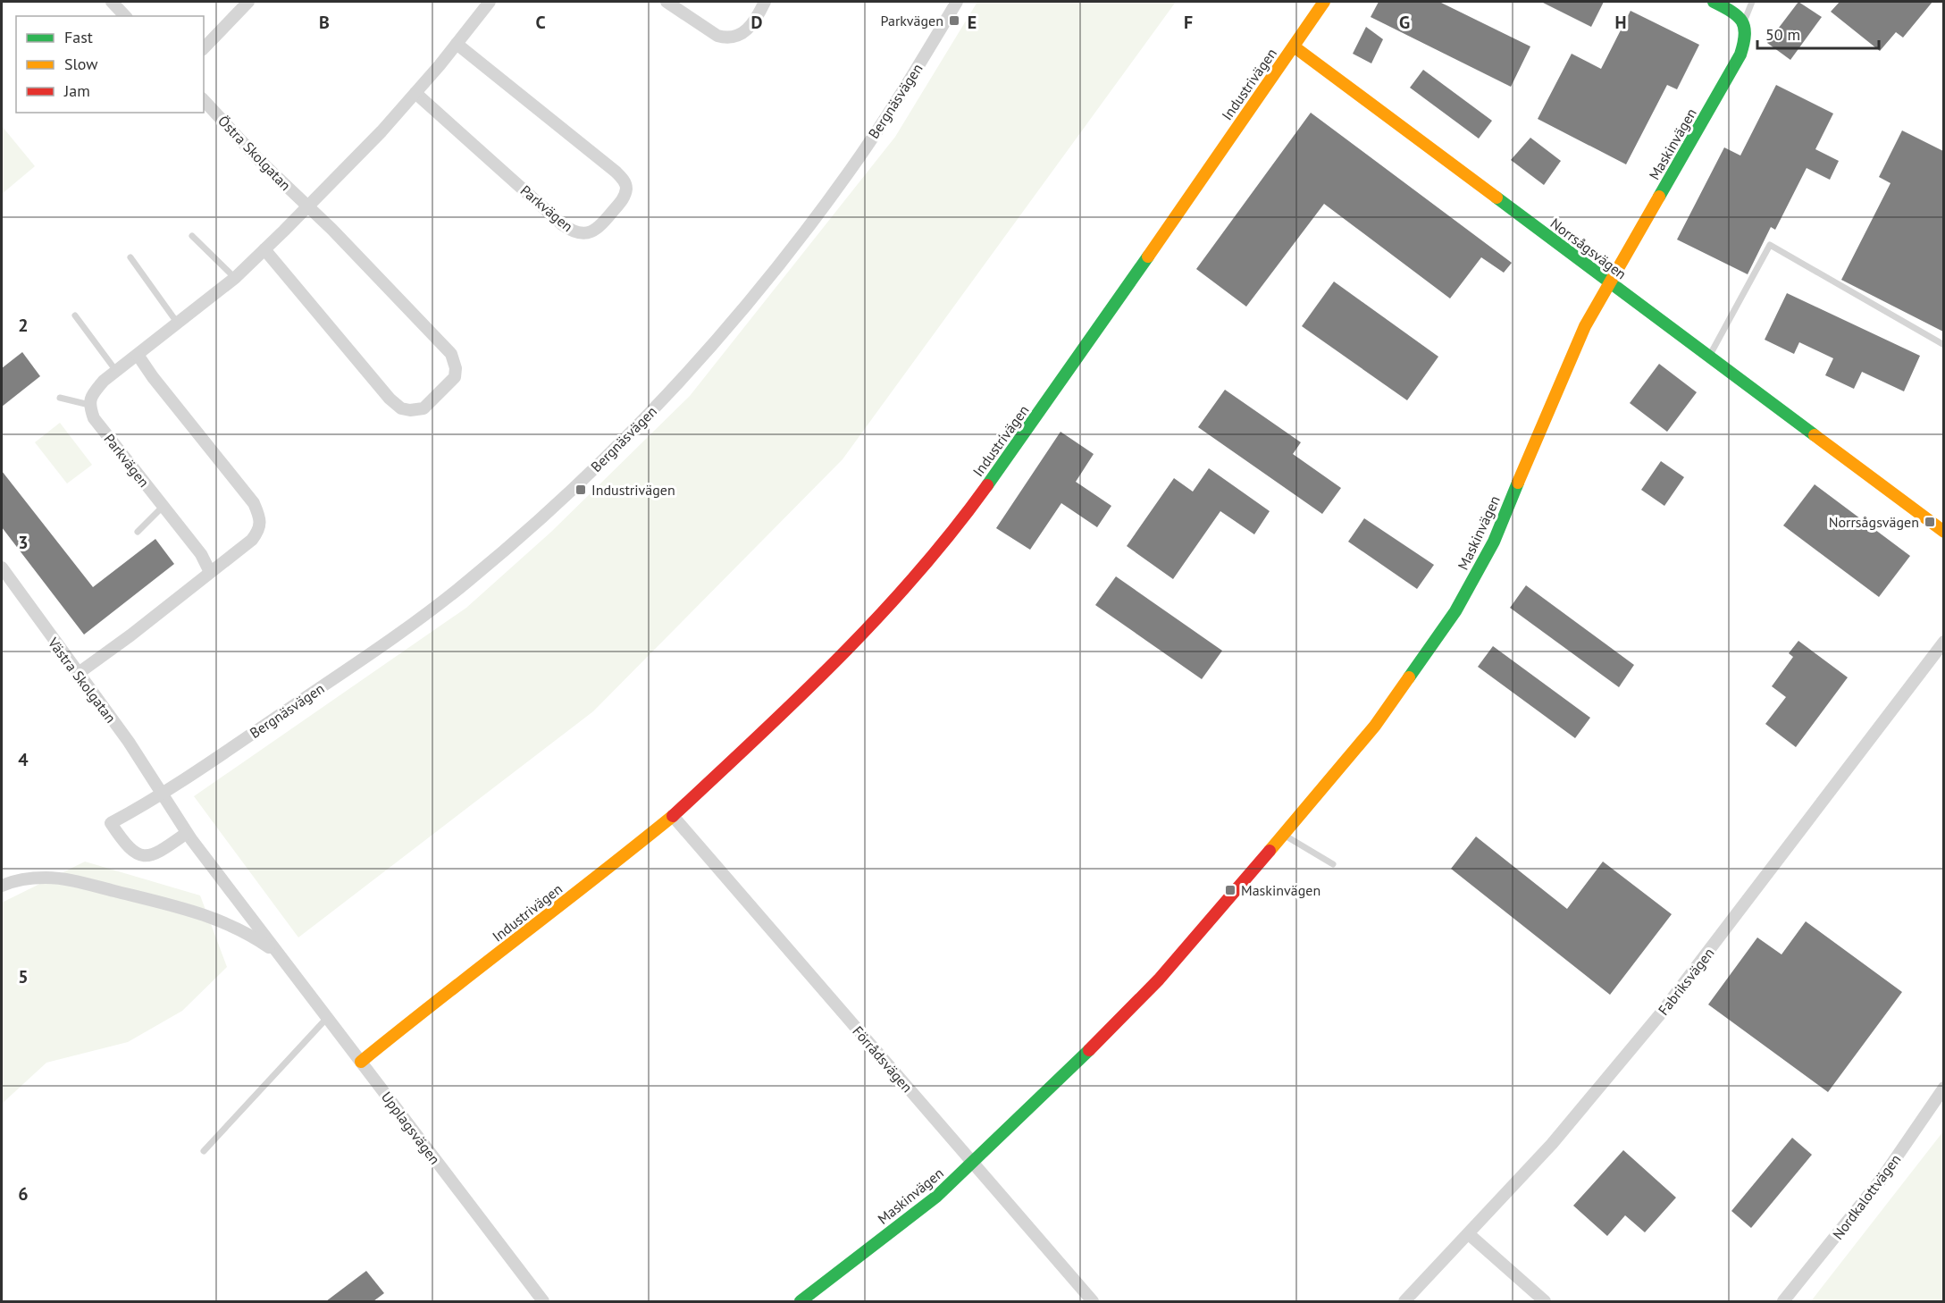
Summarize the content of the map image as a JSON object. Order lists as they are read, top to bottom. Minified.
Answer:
{"streets":{"street":["Industrivägen","Bergnäsvägen","Maskinvägen","Östra Skolgatan","Parkvägen","Norrsågsvägen","Västra Skolgatan","Fabriksvägen","Förrådsvägen","Upplagsvägen","Nordkalottvägen"]},"crossings":[["Industrivägen","Norrsågsvägen"],["Industrivägen","Förrådsvägen"],["Industrivägen","Upplagsvägen"],["Bergnäsvägen","Västra Skolgatan"],["Bergnäsvägen","Upplagsvägen"],["Maskinvägen","Norrsågsvägen"],["Maskinvägen","Förrådsvägen"]],"places":{"transit":["Parkvägen","Industrivägen","Norrsågsvägen","Maskinvägen"]},"legend":["Fast","Slow","Jam"],"scale_bar":"50 m","grid":{"columns":["B","C","D","E","F","G","H"],"rows":["2","3","4","5","6"]}}
